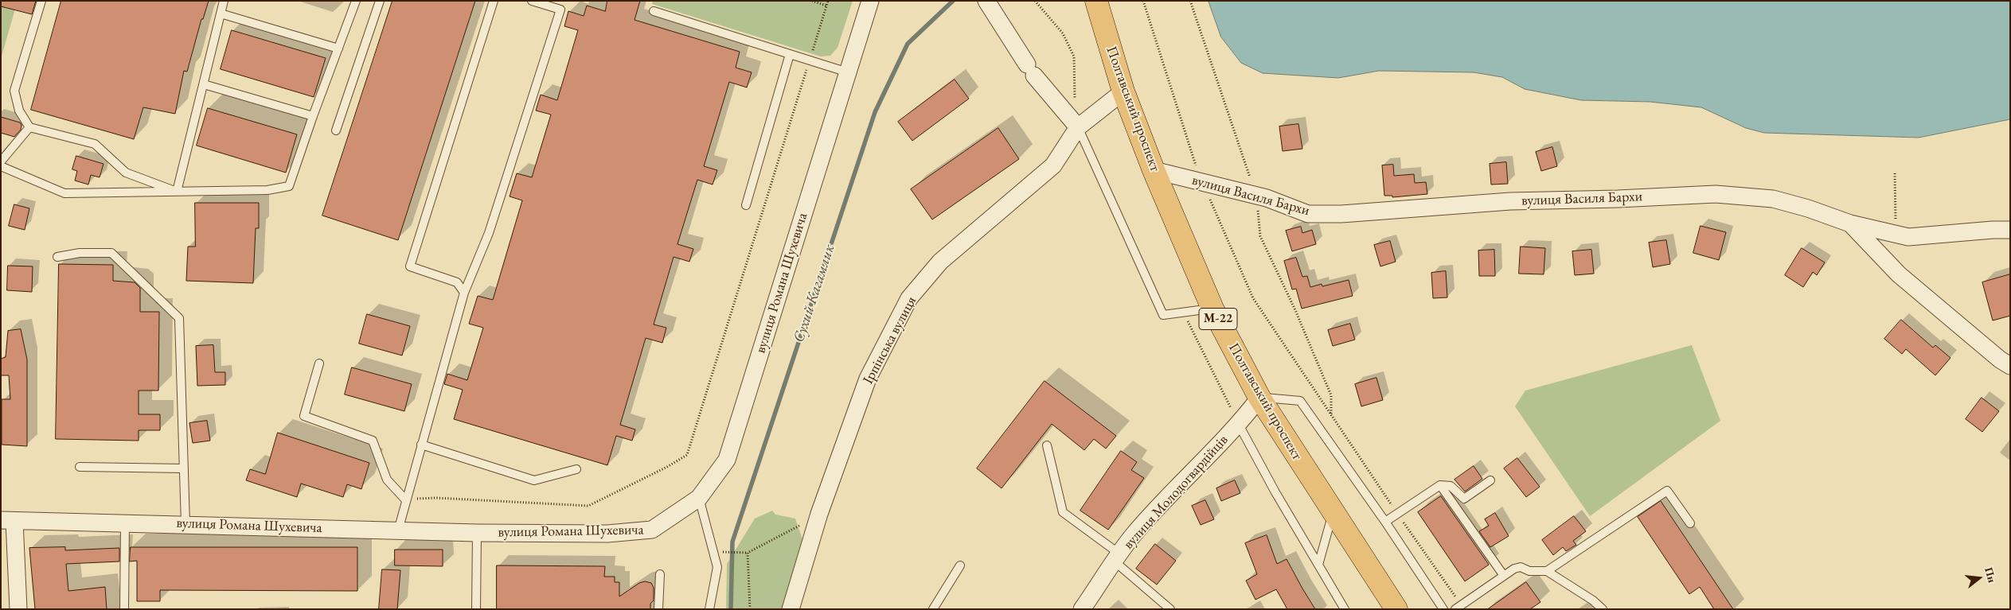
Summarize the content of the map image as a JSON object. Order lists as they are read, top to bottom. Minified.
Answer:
{"streets":{"highway":["Полтавський проспект","М-22"],"street":["вулиця Василя Бархи","вулиця Романа Шухевича","Ірпінська вулиця","вулиця Молодогвардійців"]},"crossings":[["Полтавський проспект","вулиця Василя Бархи"],["Полтавський проспект","Ірпінська вулиця"],["Полтавський проспект","вулиця Молодогвардійців"]],"water":["Сухий Кагамлик"],"north":"right"}
